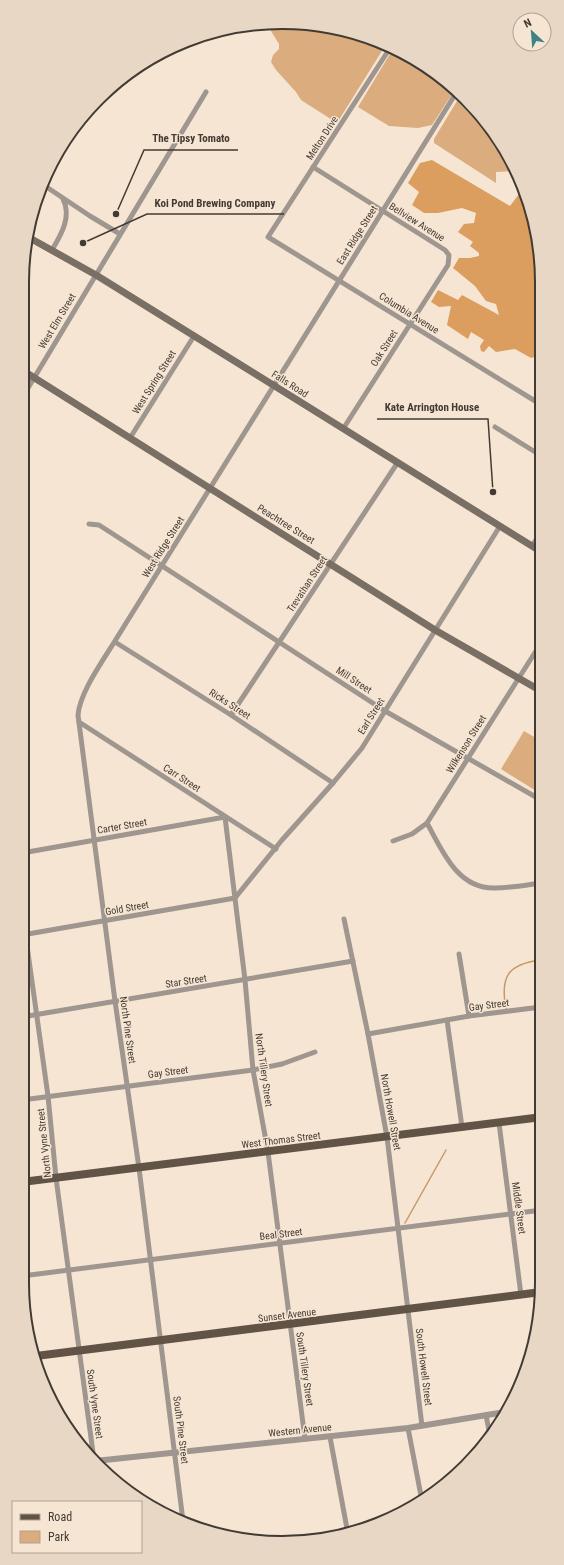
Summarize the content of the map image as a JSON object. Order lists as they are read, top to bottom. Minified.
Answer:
{"streets":{"main road":["Falls Road","Peachtree Street","West Thomas Street","Sunset Avenue"],"street":["Melton Drive","Bellview Avenue","East Ridge Street","Columbia Avenue","West Elm Street","Oak Street","West Spring Street","West Ridge Street","Trevathan Street","Mill Street","Ricks Street","Earl Street","Wilkenson Street","Carr Street","Carter Street","Gold Street","Star Street","Gay Street","North Pine Street","North Tillery Street","North Howell Street","North Vyne Street","Middle Street","Beal Street","South Howell Street","South Tillery Street","South Vyne Street","South Pine Street","Western Avenue"]},"crossings":[["Melton Drive","Bellview Avenue"],["Melton Drive","Columbia Avenue"],["Bellview Avenue","East Ridge Street"],["Bellview Avenue","Oak Street"],["East Ridge Street","Columbia Avenue"],["East Ridge Street","Falls Road"],["East Ridge Street","West Ridge Street"],["Columbia Avenue","Oak Street"],["West Elm Street","Falls Road"],["West Elm Street","Peachtree Street"],["Oak Street","Falls Road"],["West Spring Street","Falls Road"],["West Spring Street","Peachtree Street"],["Falls Road","West Ridge Street"],["Falls Road","Trevathan Street"],["Falls Road","Earl Street"],["Peachtree Street","West Ridge Street"],["Peachtree Street","Trevathan Street"],["Peachtree Street","Earl Street"],["Peachtree Street","Wilkenson Street"],["West Ridge Street","Mill Street"],["West Ridge Street","Ricks Street"],["West Ridge Street","Carr Street"],["West Ridge Street","North Pine Street"],["Trevathan Street","Mill Street"],["Trevathan Street","Ricks Street"],["Mill Street","Earl Street"],["Mill Street","Wilkenson Street"],["Ricks Street","Earl Street"],["Earl Street","Carr Street"],["Earl Street","Gold Street"],["Earl Street","North Tillery Street"],["Carr Street","Carter Street"],["Carr Street","North Pine Street"],["Carr Street","North Tillery Street"],["Carter Street","North Pine Street"],["Carter Street","North Tillery Street"],["Gold Street","North Pine Street"],["Gold Street","North Tillery Street"],["Star Street","North Pine Street"],["Star Street","North Tillery Street"],["Star Street","North Howell Street"],["Star Street","North Vyne Street"],["Gay Street","North Pine Street"],["Gay Street","North Tillery Street"],["Gay Street","North Howell Street"],["Gay Street","North Vyne Street"],["North Pine Street","West Thomas Street"],["North Pine Street","Beal Street"],["North Pine Street","Sunset Avenue"],["North Pine Street","South Pine Street"],["North Tillery Street","West Thomas Street"],["North Tillery Street","Beal Street"],["North Tillery Street","Sunset Avenue"],["North Tillery Street","South Tillery Street"],["North Howell Street","West Thomas Street"],["North Howell Street","Beal Street"],["North Howell Street","Sunset Avenue"],["North Howell Street","South Howell Street"],["West Thomas Street","North Vyne Street"],["West Thomas Street","Middle Street"],["North Vyne Street","Beal Street"],["North Vyne Street","Sunset Avenue"],["North Vyne Street","South Vyne Street"],["Middle Street","Beal Street"],["Middle Street","Sunset Avenue"],["Sunset Avenue","South Howell Street"],["Sunset Avenue","South Tillery Street"],["Sunset Avenue","South Vyne Street"],["Sunset Avenue","South Pine Street"],["South Howell Street","Western Avenue"],["South Tillery Street","Western Avenue"],["South Pine Street","Western Avenue"]],"places":["The Tipsy Tomato","Koi Pond Brewing Company","Kate Arrington House"],"legend":["Road","Park"],"north":"top left"}
